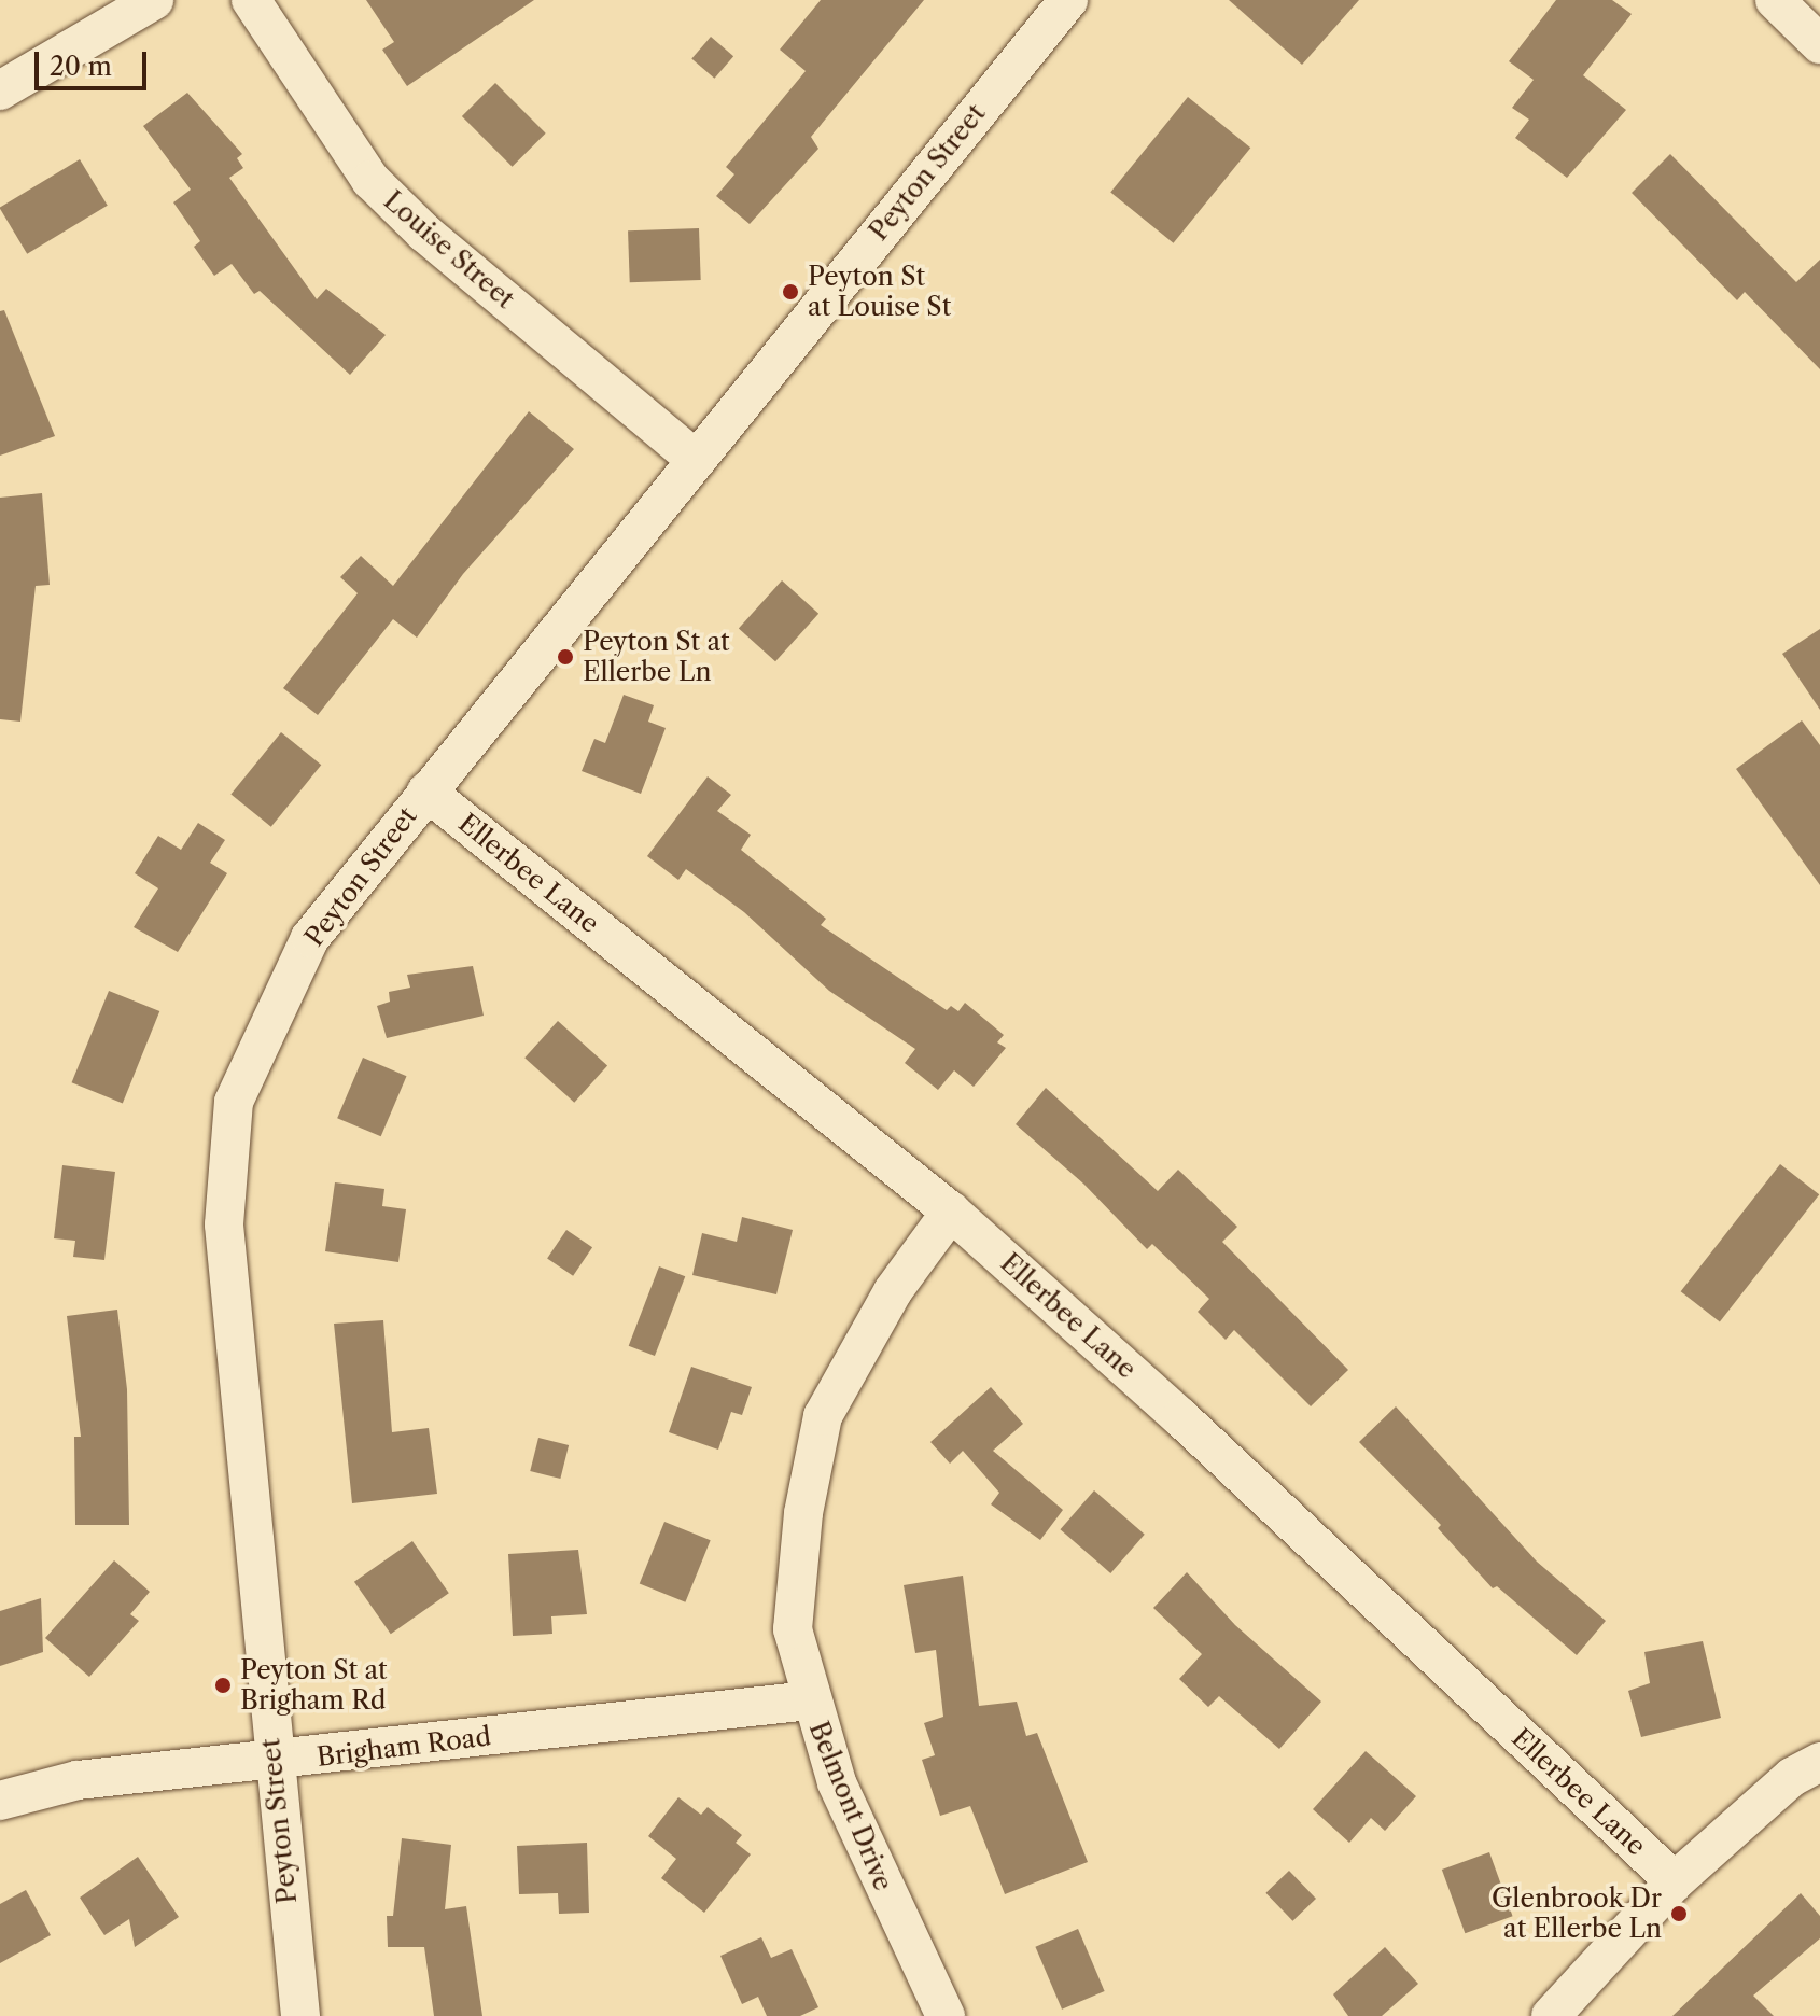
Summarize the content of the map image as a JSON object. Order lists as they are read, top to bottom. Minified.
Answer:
{"streets":{"street":["Peyton Street","Louise Street","Ellerbee Lane","Brigham Road","Belmont Drive"]},"crossings":[["Peyton Street","Louise Street"],["Peyton Street","Ellerbee Lane"],["Peyton Street","Brigham Road"],["Ellerbee Lane","Belmont Drive"],["Brigham Road","Belmont Drive"]],"places":["Peyton St at Louise St","Peyton St at Ellerbe Ln","Peyton St at Brigham Rd","Glenbrook Dr at Ellerbe Ln"],"scale_bar":"20 m"}
